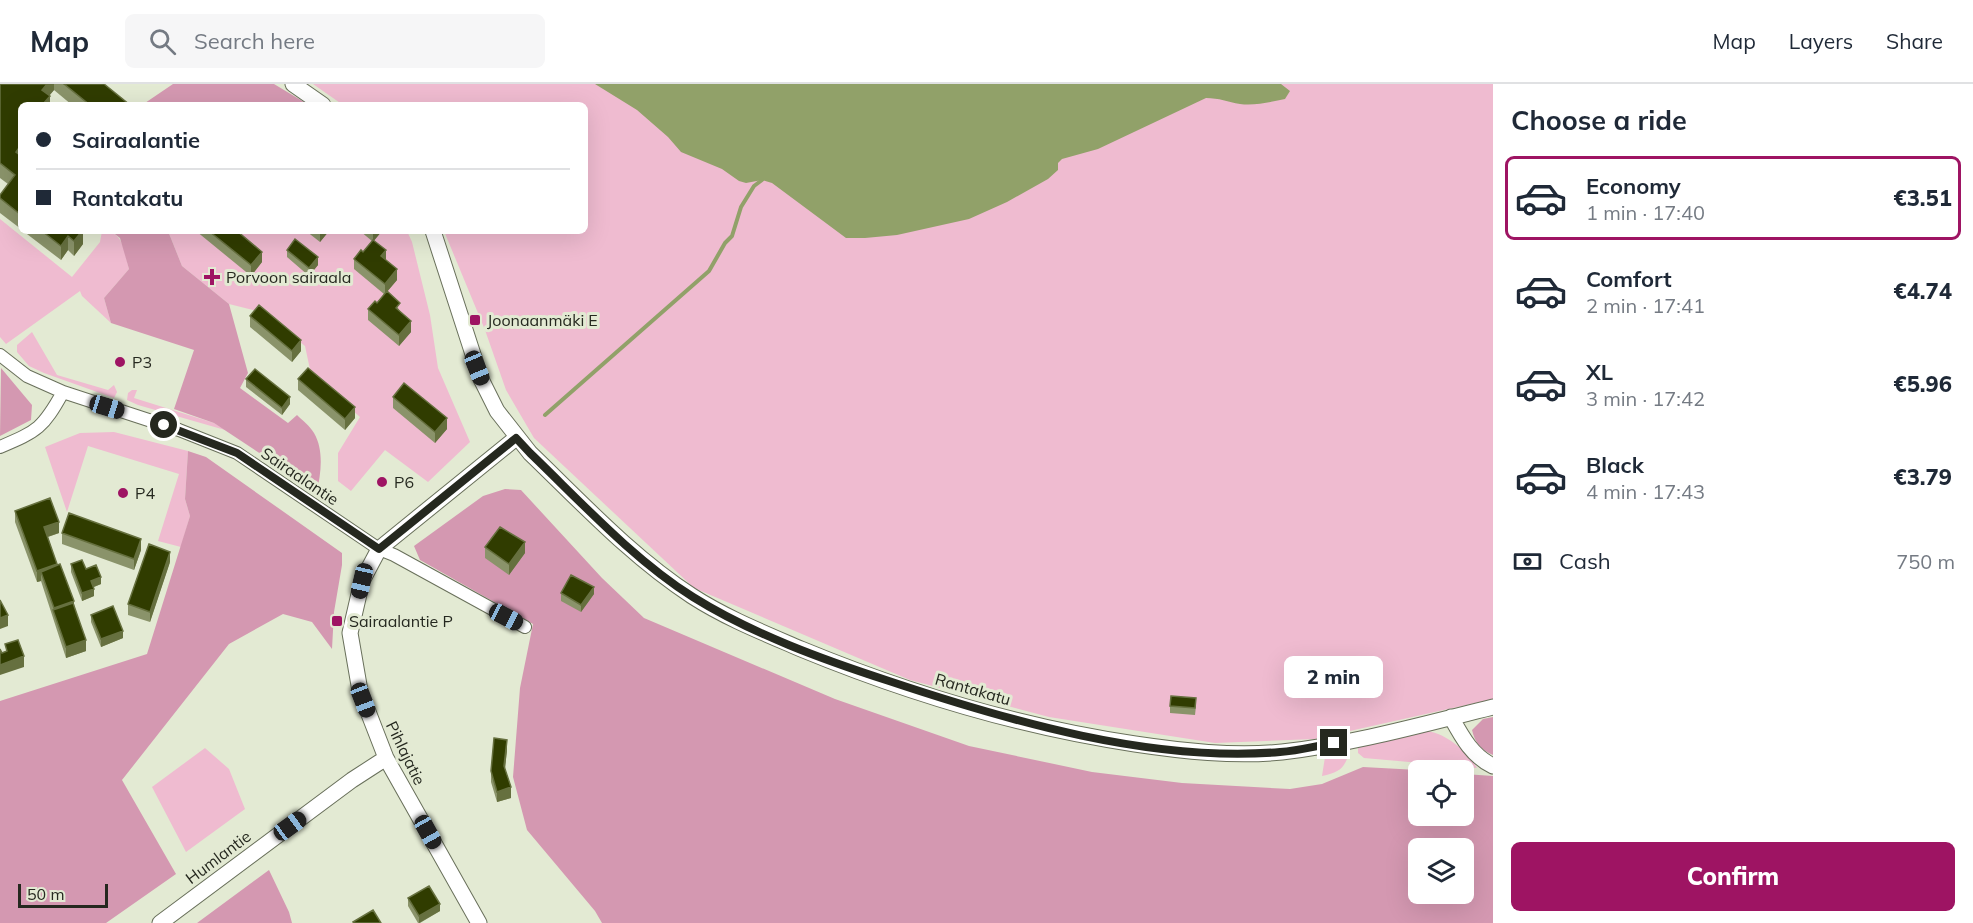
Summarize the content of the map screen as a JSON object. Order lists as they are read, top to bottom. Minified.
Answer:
{"streets":{"street":["Sairaalantie","Rantakatu","Pihlajatie","Humlantie"]},"crossings":[["Sairaalantie","Pihlajatie"],["Rantakatu","Pihlajatie"],["Pihlajatie","Humlantie"]],"places":{"health":["Porvoon sairaala"],"transit":["Joonaanmäki E","Sairaalantie P"],"other":["P3","P6","P4"]},"scale_bar":"50 m","page":{"header":"Map","search":"Search here","nav":["Map","Layers","Share"],"heading":"Choose a ride","banner":["Sairaalantie","Rantakatu"],"list":[{"name":"Economy","note":"1 min · 17:40","value":"€3.51"},{"name":"Comfort","note":"2 min · 17:41","value":"€4.74"},{"name":"XL","note":"3 min · 17:42","value":"€5.96"},{"name":"Black","note":"4 min · 17:43","value":"€3.79"}],"pay":["Cash","750 m"],"bubble":"2 min","buttons":"Confirm","scale":"50 m"}}
